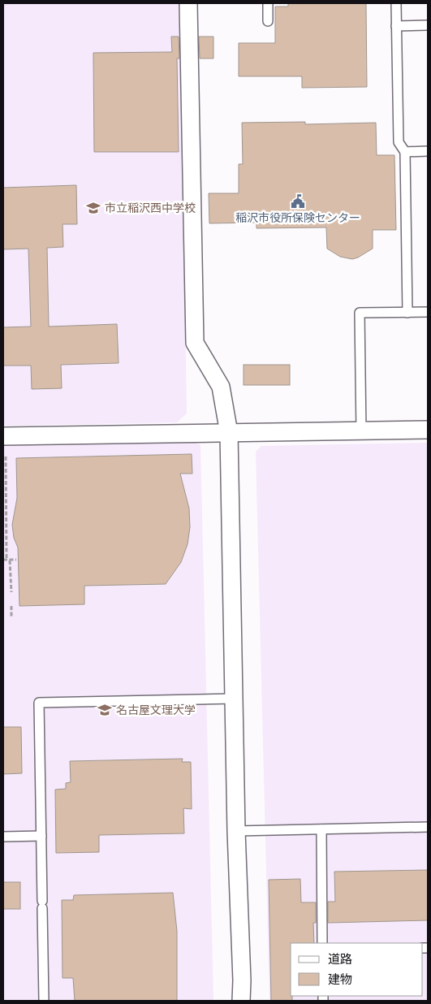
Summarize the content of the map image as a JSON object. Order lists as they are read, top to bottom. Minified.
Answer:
{"places":{"public building":["稲沢市役所保険センター"],"school or university":["市立稲沢西中学校","名古屋文理大学"]},"legend":["道路","建物"]}
